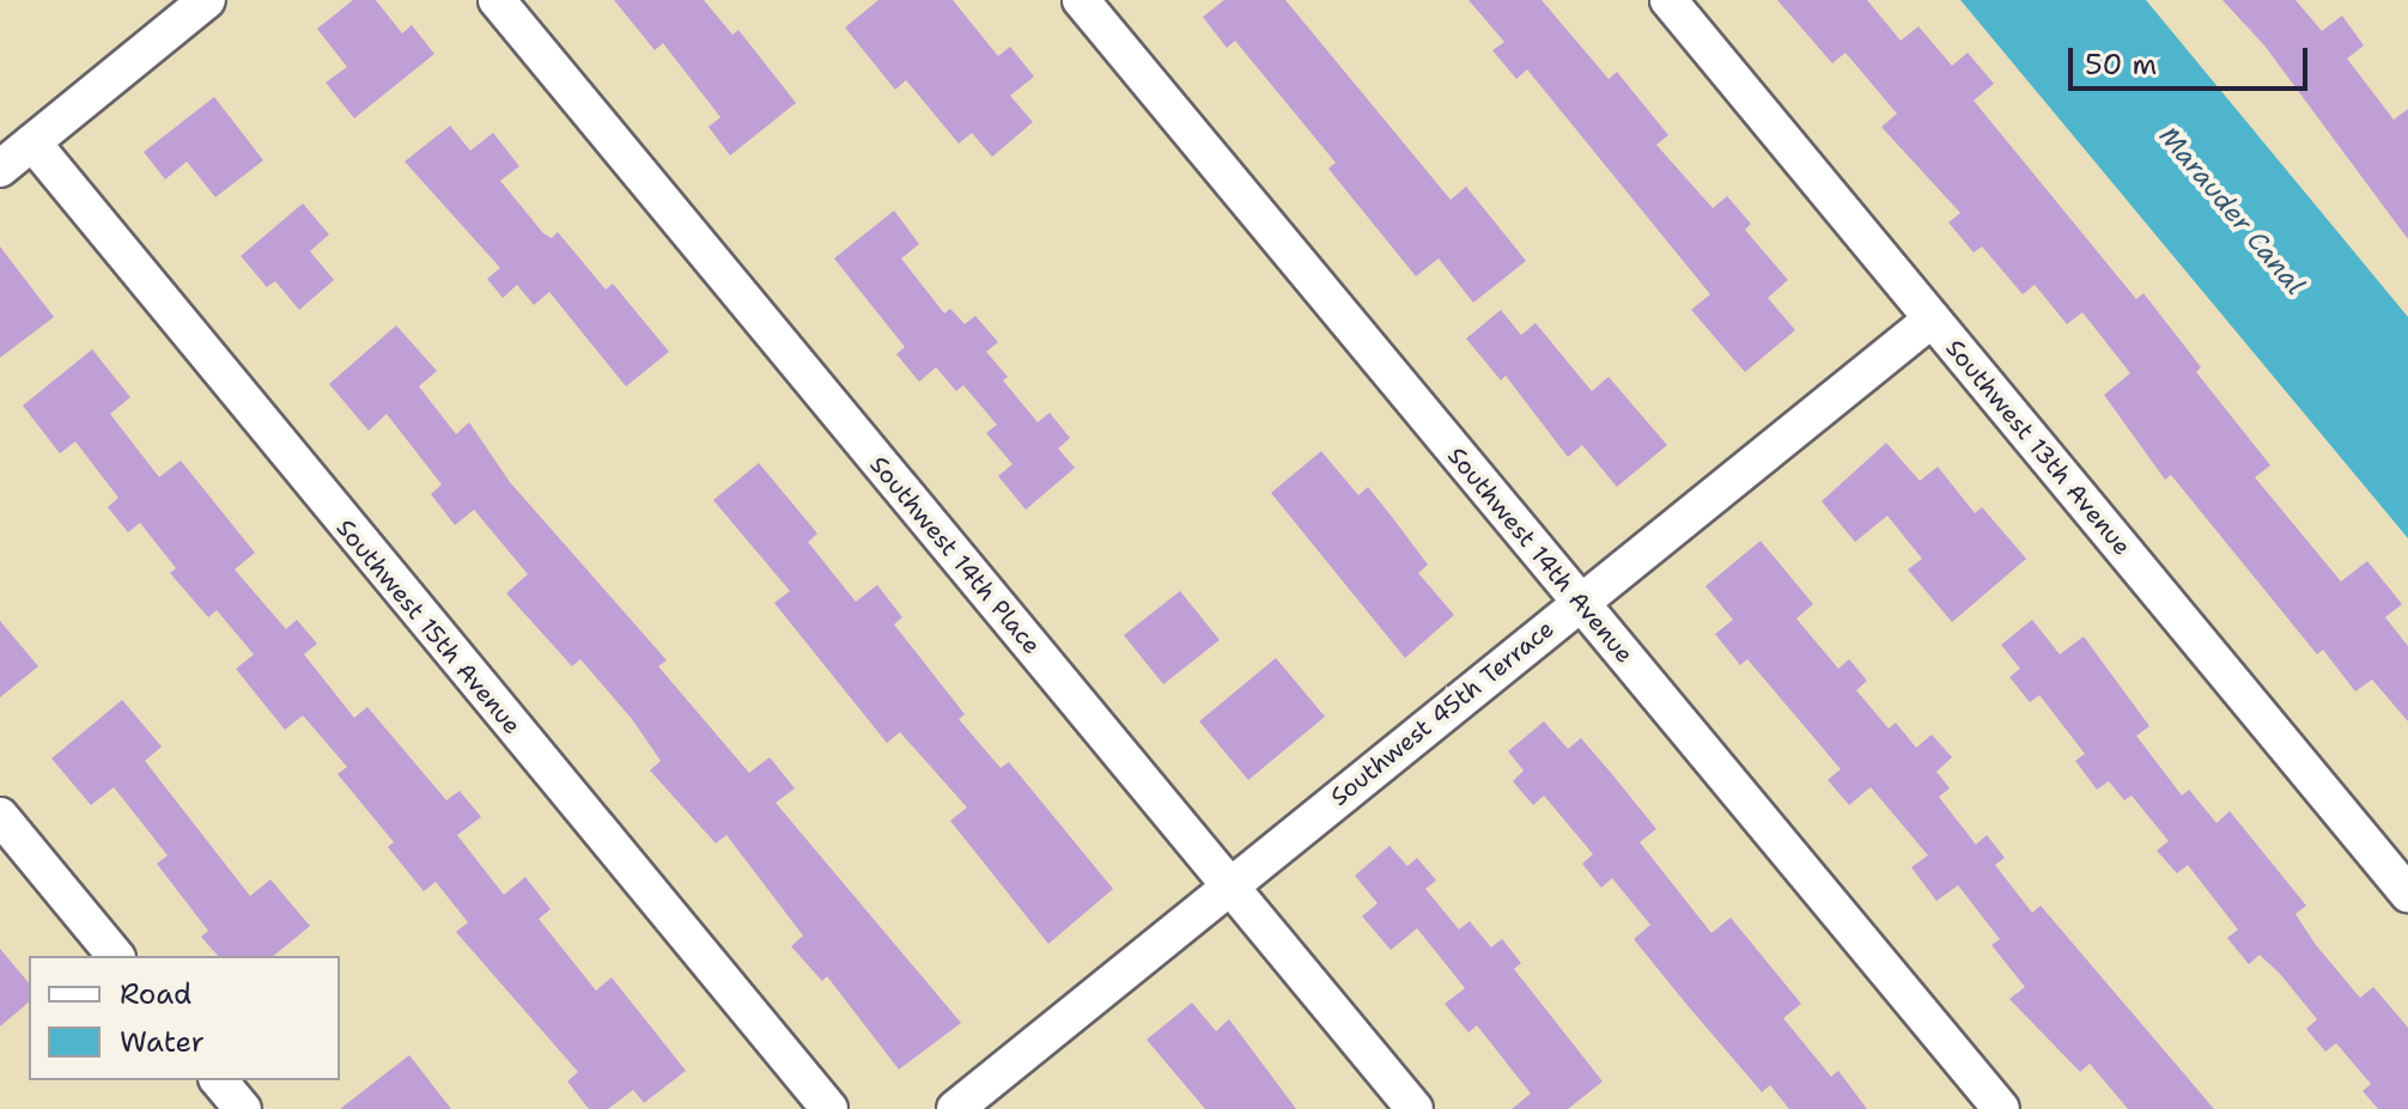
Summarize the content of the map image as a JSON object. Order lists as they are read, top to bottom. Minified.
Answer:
{"streets":{"street":["Southwest 13th Avenue","Southwest 14th Place","Southwest 14th Avenue","Southwest 15th Avenue","Southwest 45th Terrace"]},"crossings":[["Southwest 13th Avenue","Southwest 45th Terrace"],["Southwest 14th Place","Southwest 45th Terrace"],["Southwest 14th Avenue","Southwest 45th Terrace"]],"water":["Marauder Canal"],"legend":["Road","Water"],"scale_bar":"50 m"}
